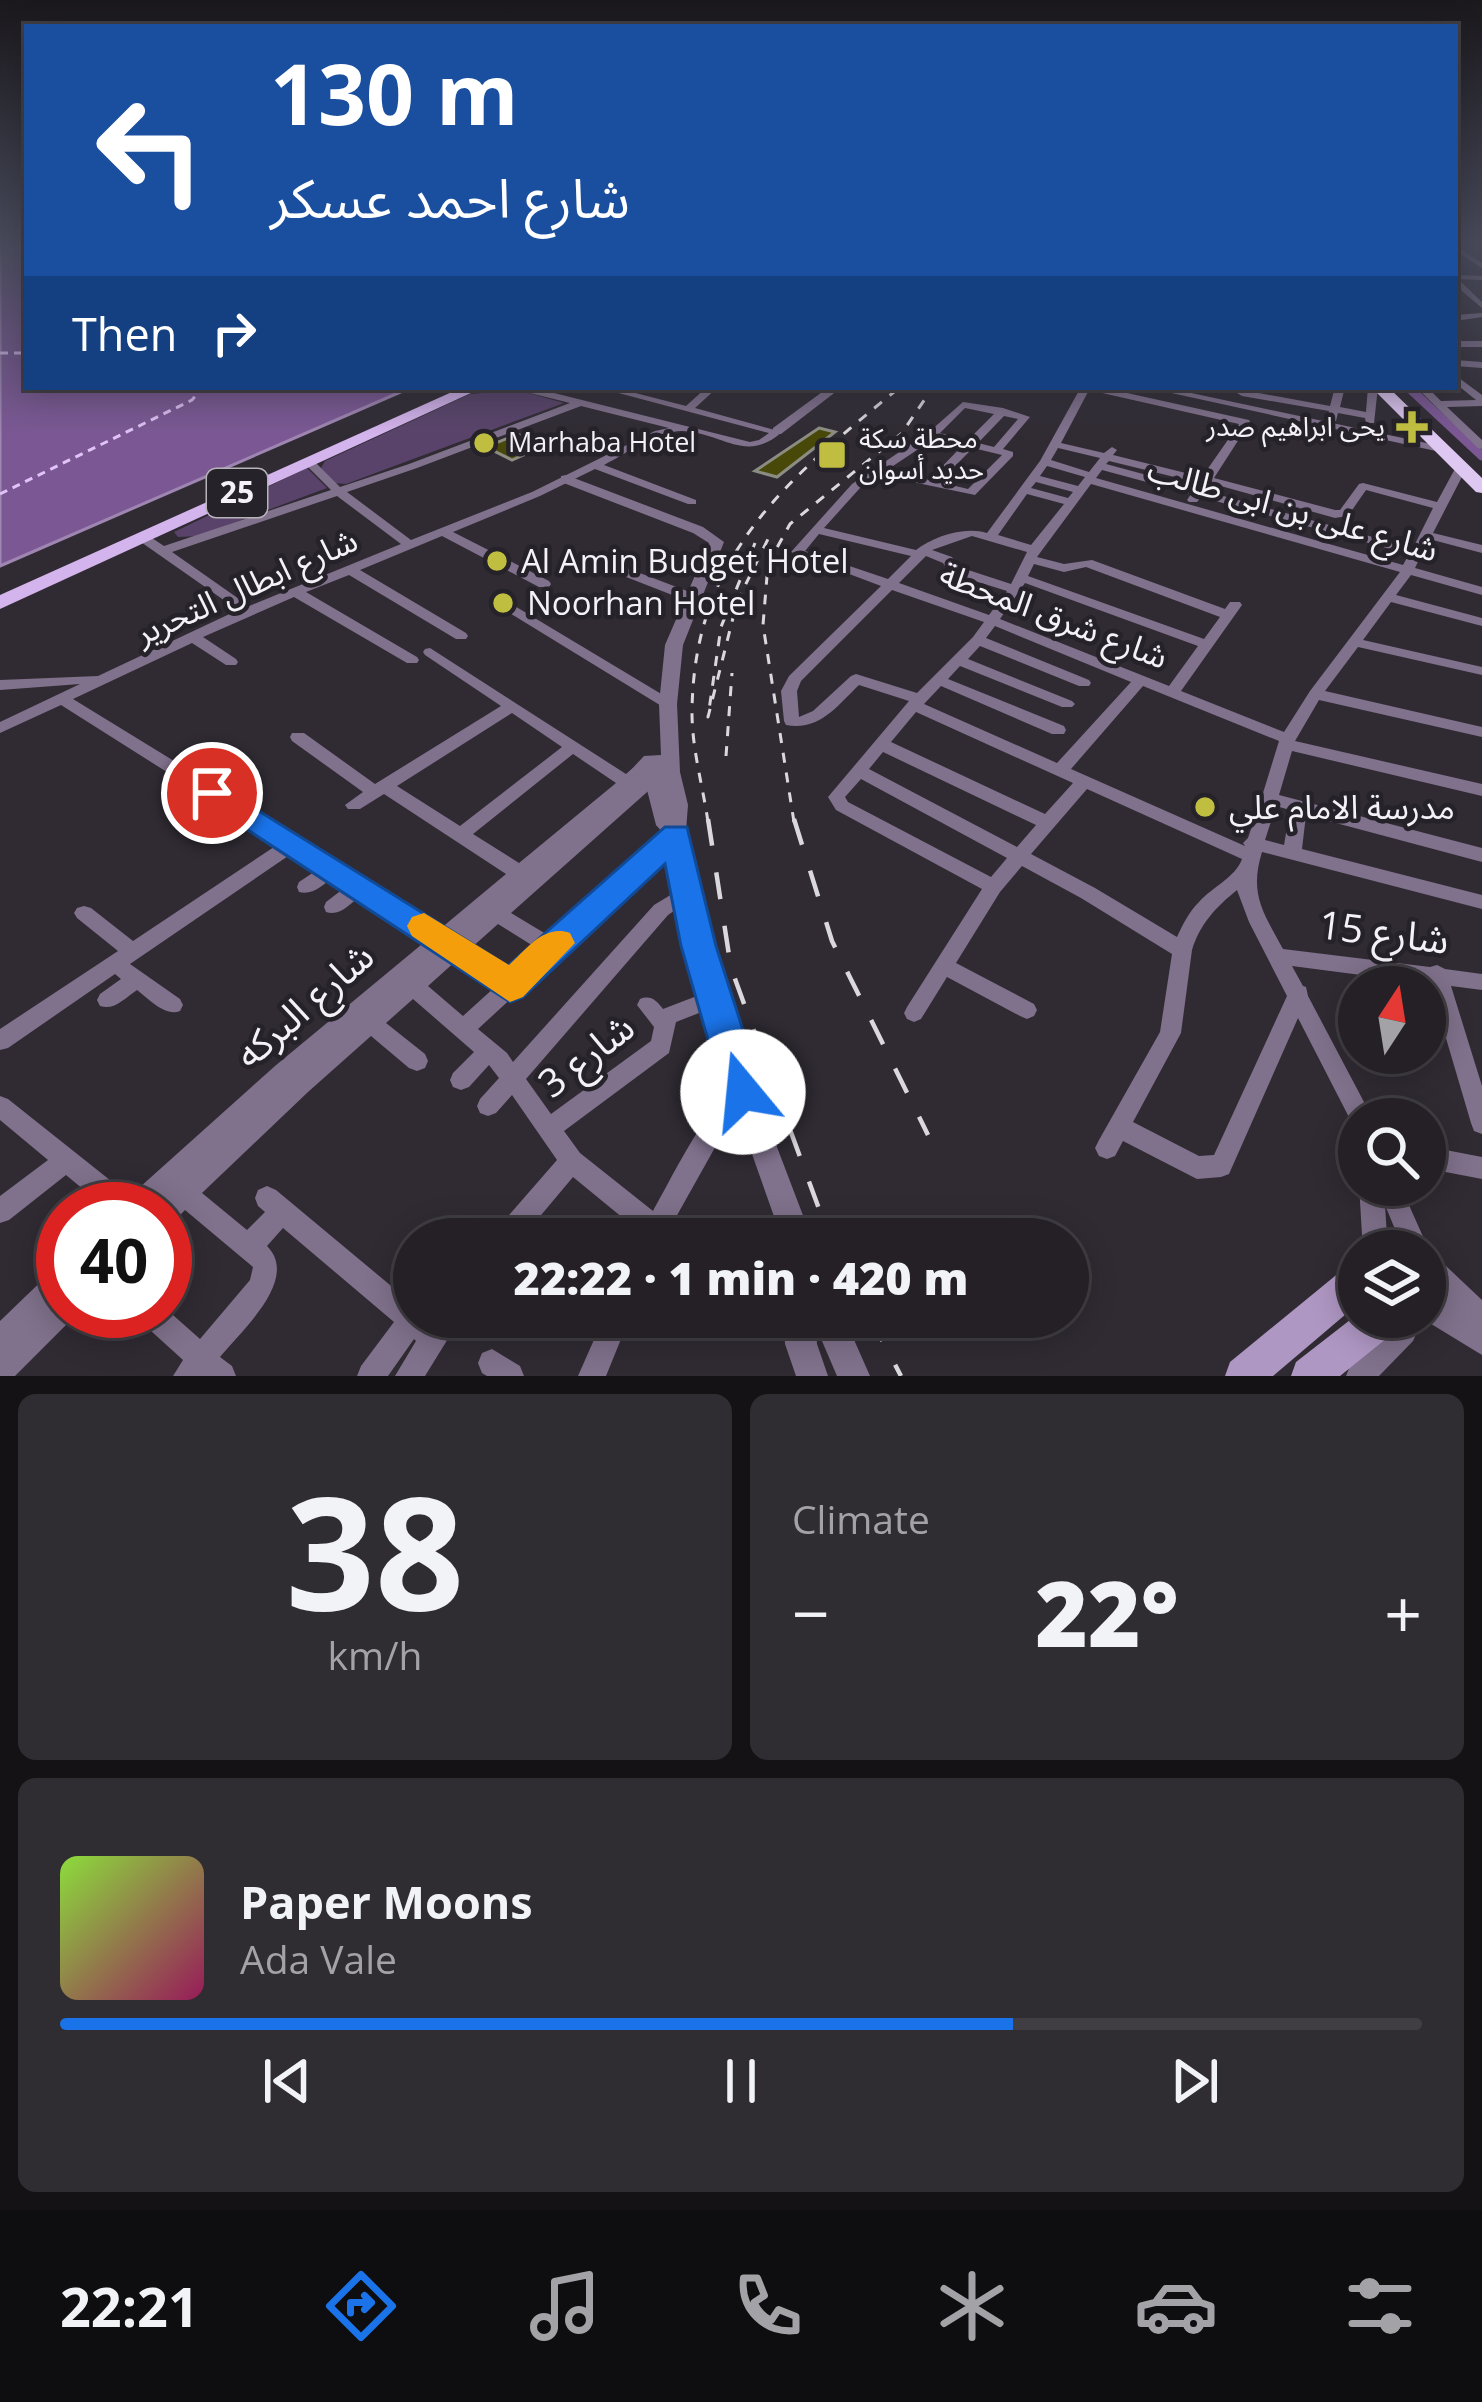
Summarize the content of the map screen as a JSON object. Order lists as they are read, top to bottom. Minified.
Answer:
{"streets":{"main road":["25"],"street":["شارع على بن ابى طالب","شارع ابطال التحرير","شارع شرق المحطة","شارع 15","شارع البركه","شارع 3"]},"places":{"health":["يحى ابراهيم صدر"],"other":["Marhaba Hotel","Al Amin Budget Hotel","Noorhan Hotel","مدرسة الامام علي"],"transit":["محطة سكة حديد أسوان"]},"north":"top","page":{"turn":["130 m","شارع احمد عسكر"],"then":"Then","limit":"40","trip":"22:22 · 1 min · 420 m","tile":[["38","km/h"],"Climate"],"heat":["−","22°","+"],"song":["Paper Moons","Ada Vale"],"tabs":"22:21"}}
